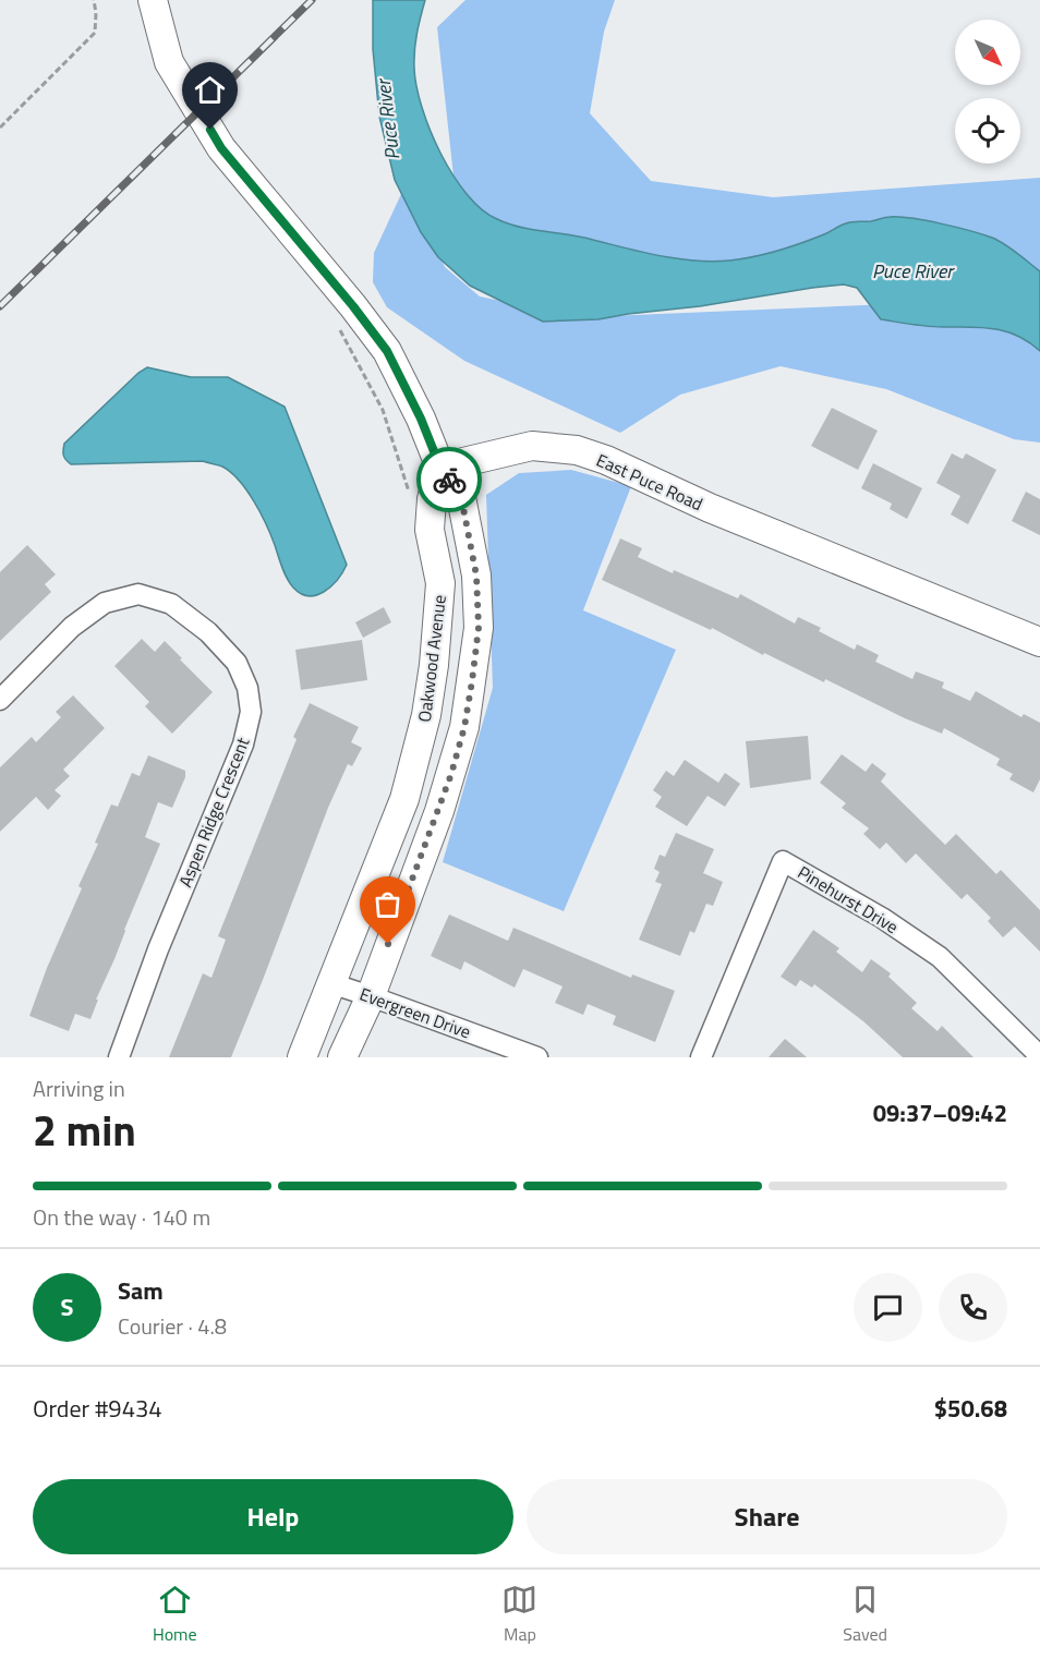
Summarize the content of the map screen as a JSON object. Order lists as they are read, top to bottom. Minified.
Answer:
{"streets":{"street":["East Puce Road","Oakwood Avenue","Aspen Ridge Crescent","Pinehurst Drive","Evergreen Drive"]},"crossings":[["East Puce Road","Oakwood Avenue"],["Oakwood Avenue","Evergreen Drive"]],"water":["Puce River"],"north":"bottom right","page":{"heading":["2 min","Arriving in","09:37–09:42"],"panel":["Sam","Courier · 4.8","Order #9434","$50.68"],"bar":"On the way · 140 m","round":"S","buttons":["Help","Share"],"tabs":["Home","Map","Saved"]}}
